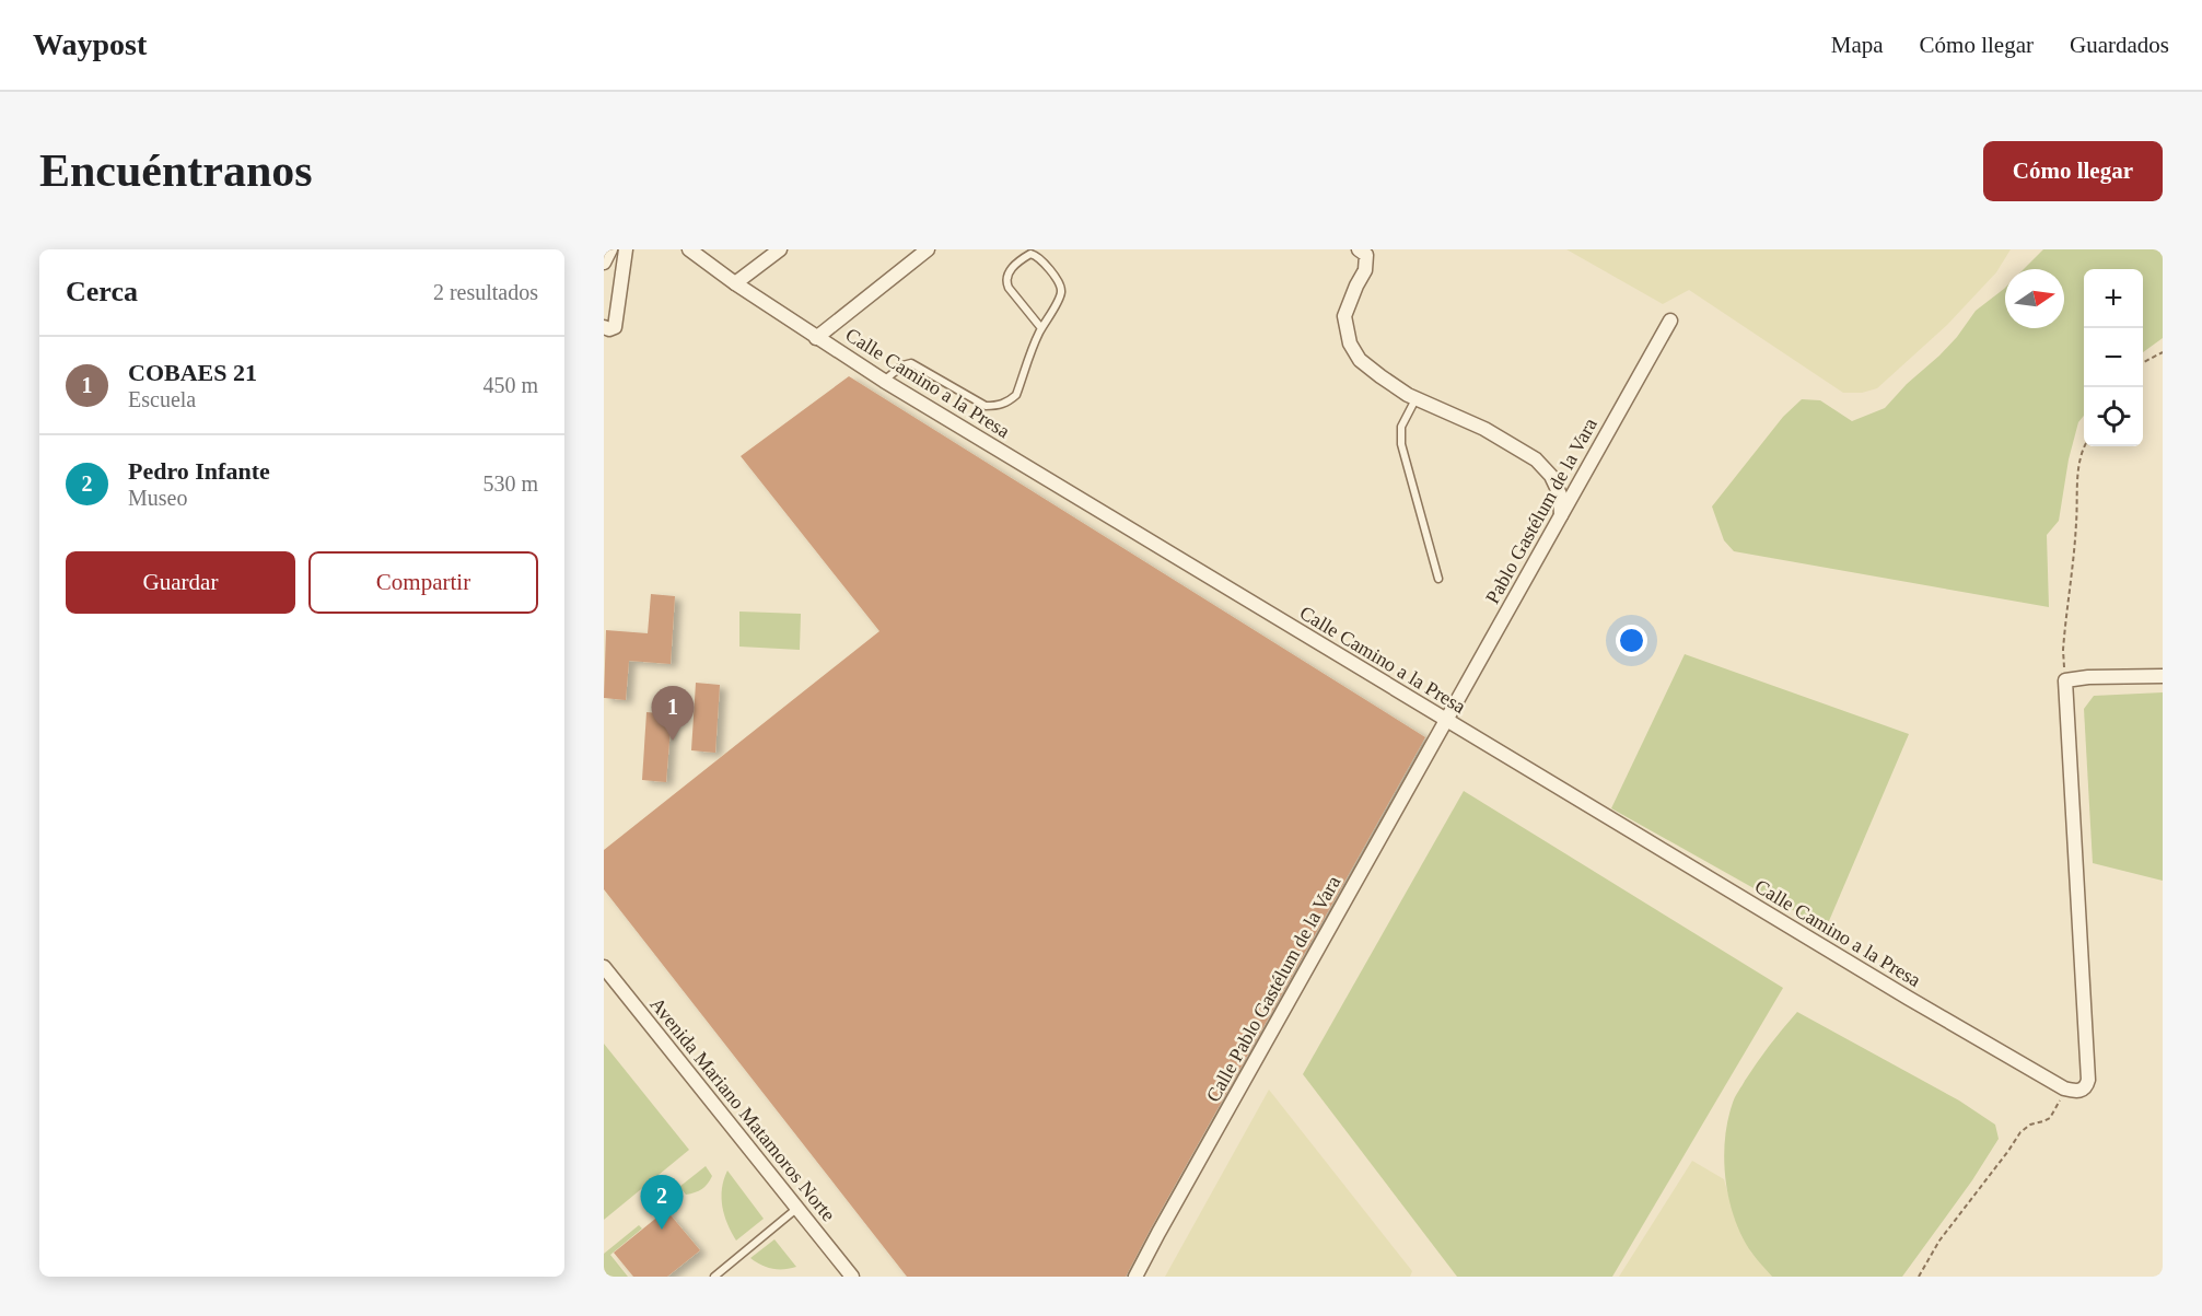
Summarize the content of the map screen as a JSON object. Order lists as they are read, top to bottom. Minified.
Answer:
{"streets":{"street":["Calle Camino a la Presa","Pablo Gastélum de la Vara","Calle Pablo Gastélum de la Vara","Avenida Mariano Matamoros Norte"]},"crossings":[["Calle Camino a la Presa","Pablo Gastélum de la Vara"],["Calle Camino a la Presa","Calle Pablo Gastélum de la Vara"],["Pablo Gastélum de la Vara","Calle Pablo Gastélum de la Vara"]],"north":"right","page":{"header":"Waypost","nav":["Mapa","Cómo llegar","Guardados"],"buttons":["Cómo llegar",["Guardar","Compartir"]],"title":"Encuéntranos","heading":["Cerca","2 resultados"],"map_buttons":["+","−"],"list":[{"mark":"1","name":"COBAES 21","note":"Escuela","value":"450 m"},{"mark":"2","name":"Pedro Infante","note":"Museo","value":"530 m"}],"pins":["1","2"]}}
